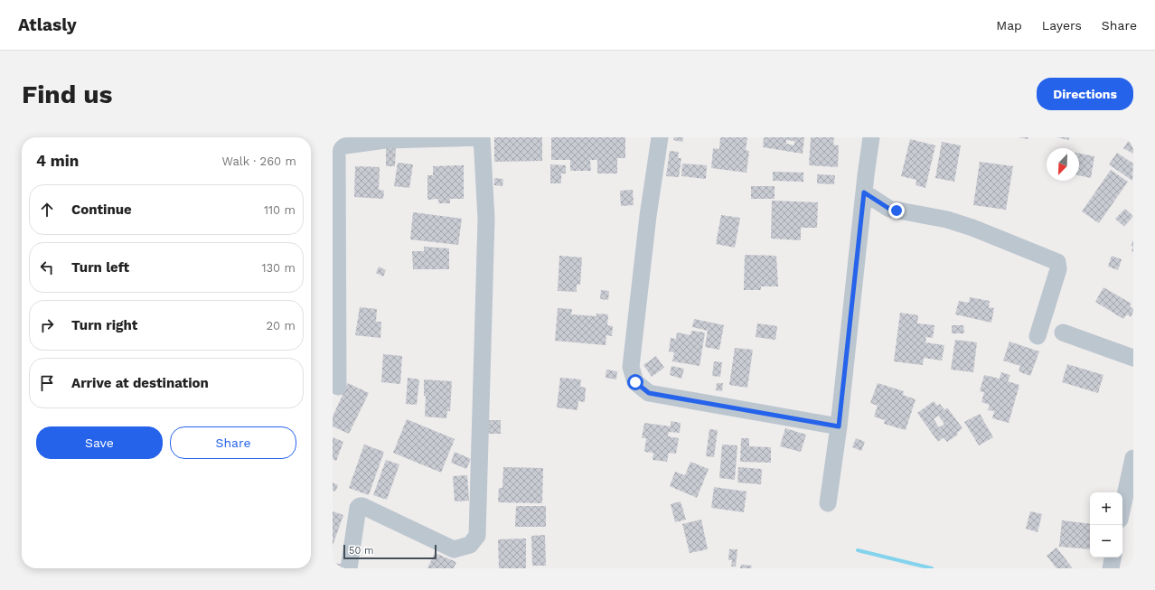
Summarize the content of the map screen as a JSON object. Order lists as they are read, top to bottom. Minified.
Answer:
{"scale_bar":"50 m","north":"bottom left","page":{"header":"Atlasly","nav":["Map","Layers","Share"],"buttons":["Directions",["Save","Share"]],"title":"Find us","heading":["4 min","Walk · 260 m"],"list":[["Continue","110 m"],["Turn left","130 m"],["Turn right","20 m"],"Arrive at destination"],"map_buttons":["+","−"],"scale":"50 m"}}
